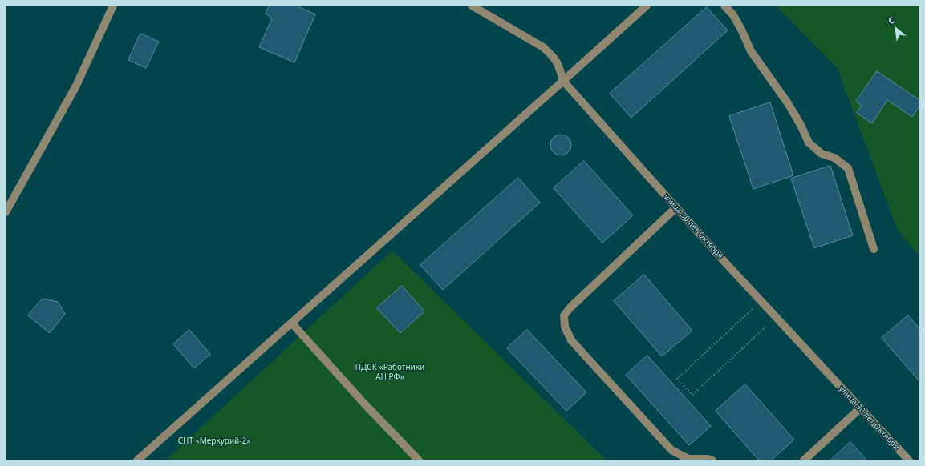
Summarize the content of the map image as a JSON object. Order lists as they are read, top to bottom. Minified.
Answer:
{"streets":{"street":["улица 30 лет Октября"]},"parks":["ПДСК «Работники АН РФ»","СНТ «Меркурий-2»"],"north":"top left"}
